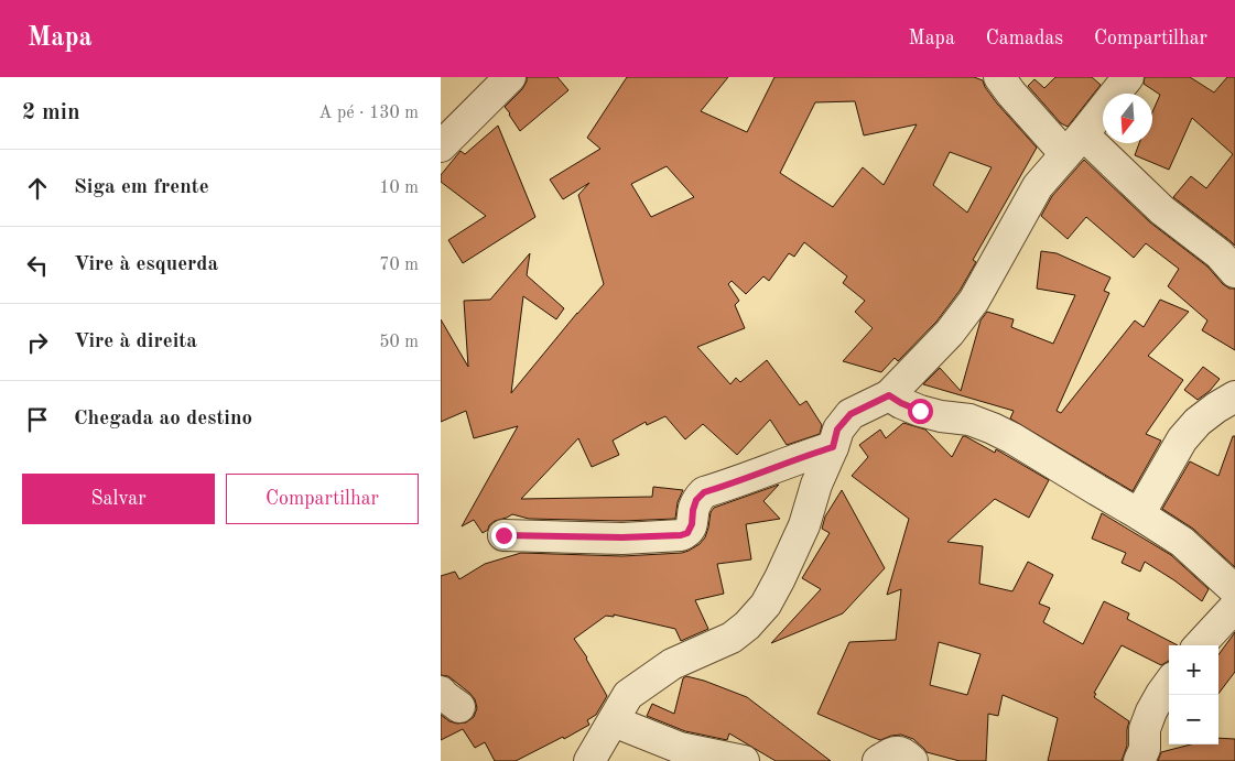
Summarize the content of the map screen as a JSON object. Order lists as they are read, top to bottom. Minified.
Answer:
{"north":"bottom","page":{"header":"Mapa","nav":["Mapa","Camadas","Compartilhar"],"heading":["2 min","A pé · 130 m"],"list":[["Siga em frente","10 m"],["Vire à esquerda","70 m"],["Vire à direita","50 m"],"Chegada ao destino"],"buttons":["Salvar","Compartilhar"],"map_buttons":["+","−"]}}
